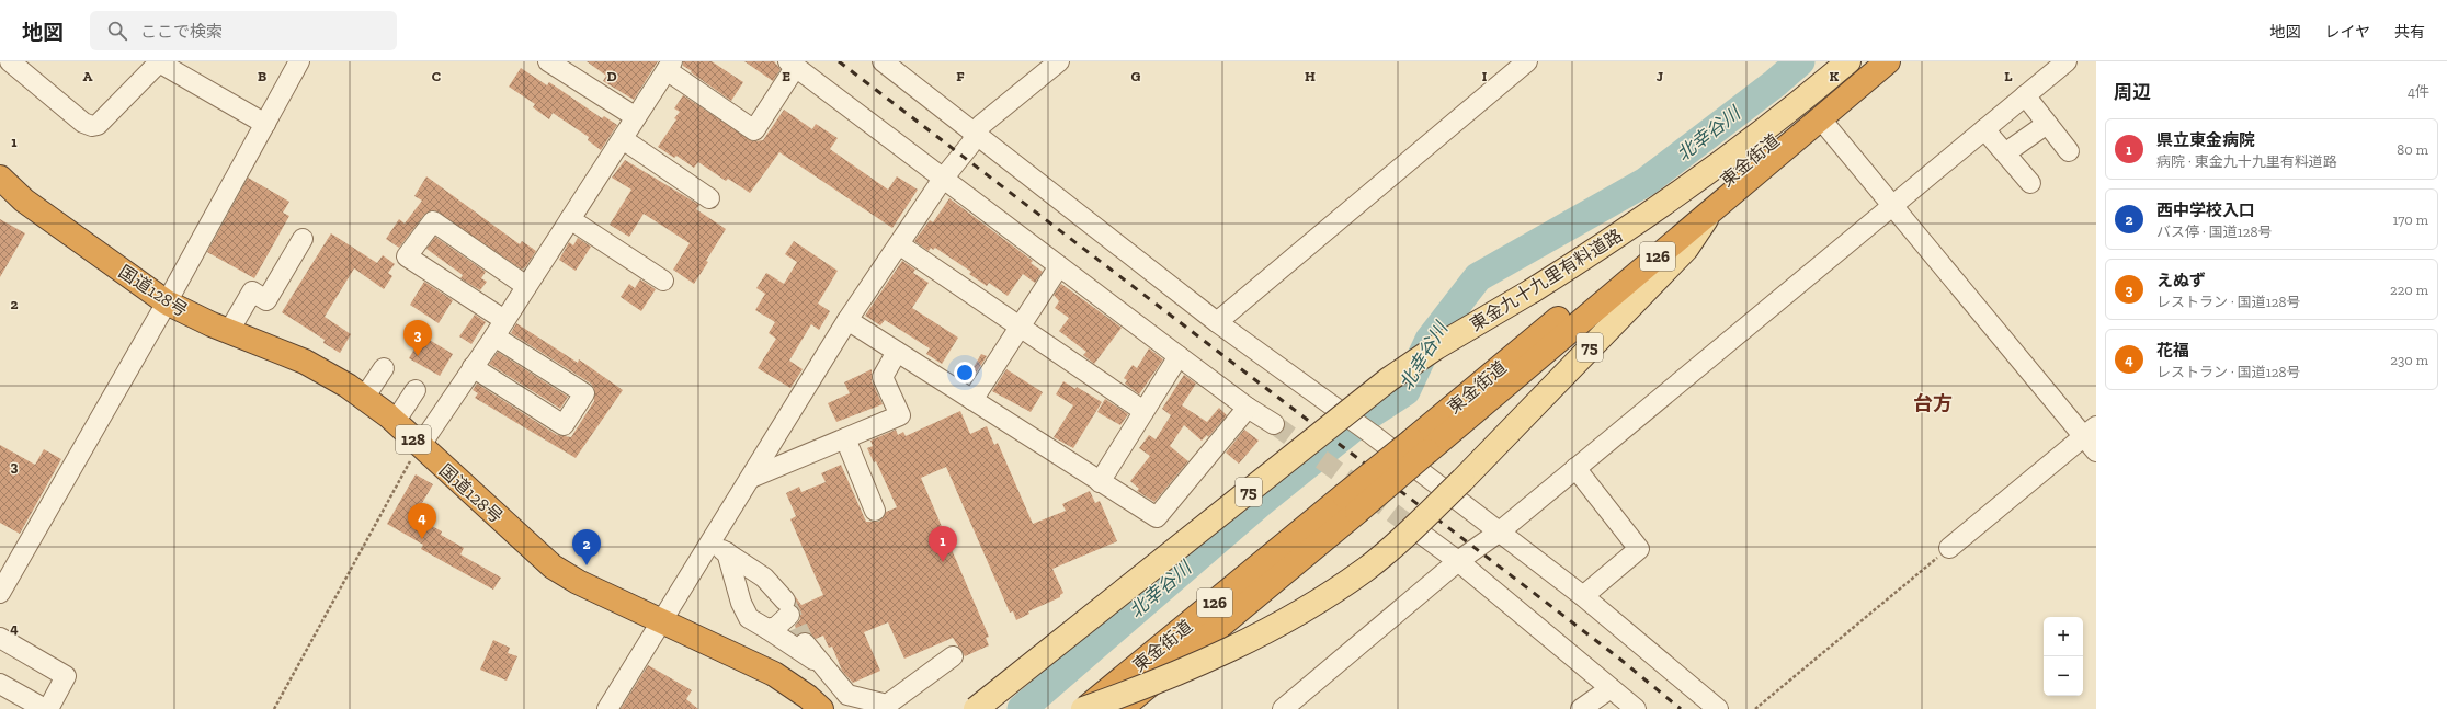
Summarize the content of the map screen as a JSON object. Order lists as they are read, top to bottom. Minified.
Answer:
{"streets":{"highway":["東金街道","126","国道128号","128"],"main road":["東金九十九里有料道路","75"]},"crossings":[["東金街道","75"]],"districts":["台方"],"water":["北幸谷川"],"page":{"header":"地図","search":"ここで検索","nav":["地図","レイヤ","共有"],"heading":["周辺","4件"],"list":[{"mark":"1","name":"県立東金病院","note":"病院 · 東金九十九里有料道路","value":"80 m"},{"mark":"2","name":"西中学校入口","note":"バス停 · 国道128号","value":"170 m"},{"mark":"3","name":"えぬず","note":"レストラン · 国道128号","value":"220 m"},{"mark":"4","name":"花福","note":"レストラン · 国道128号","value":"230 m"}],"pins":["3","4","1","2"],"map_buttons":["+","−"]},"grid":{"columns":["A","B","C","D","E","F","G","H","I","J","K","L"],"rows":["1","2","3","4"]}}
